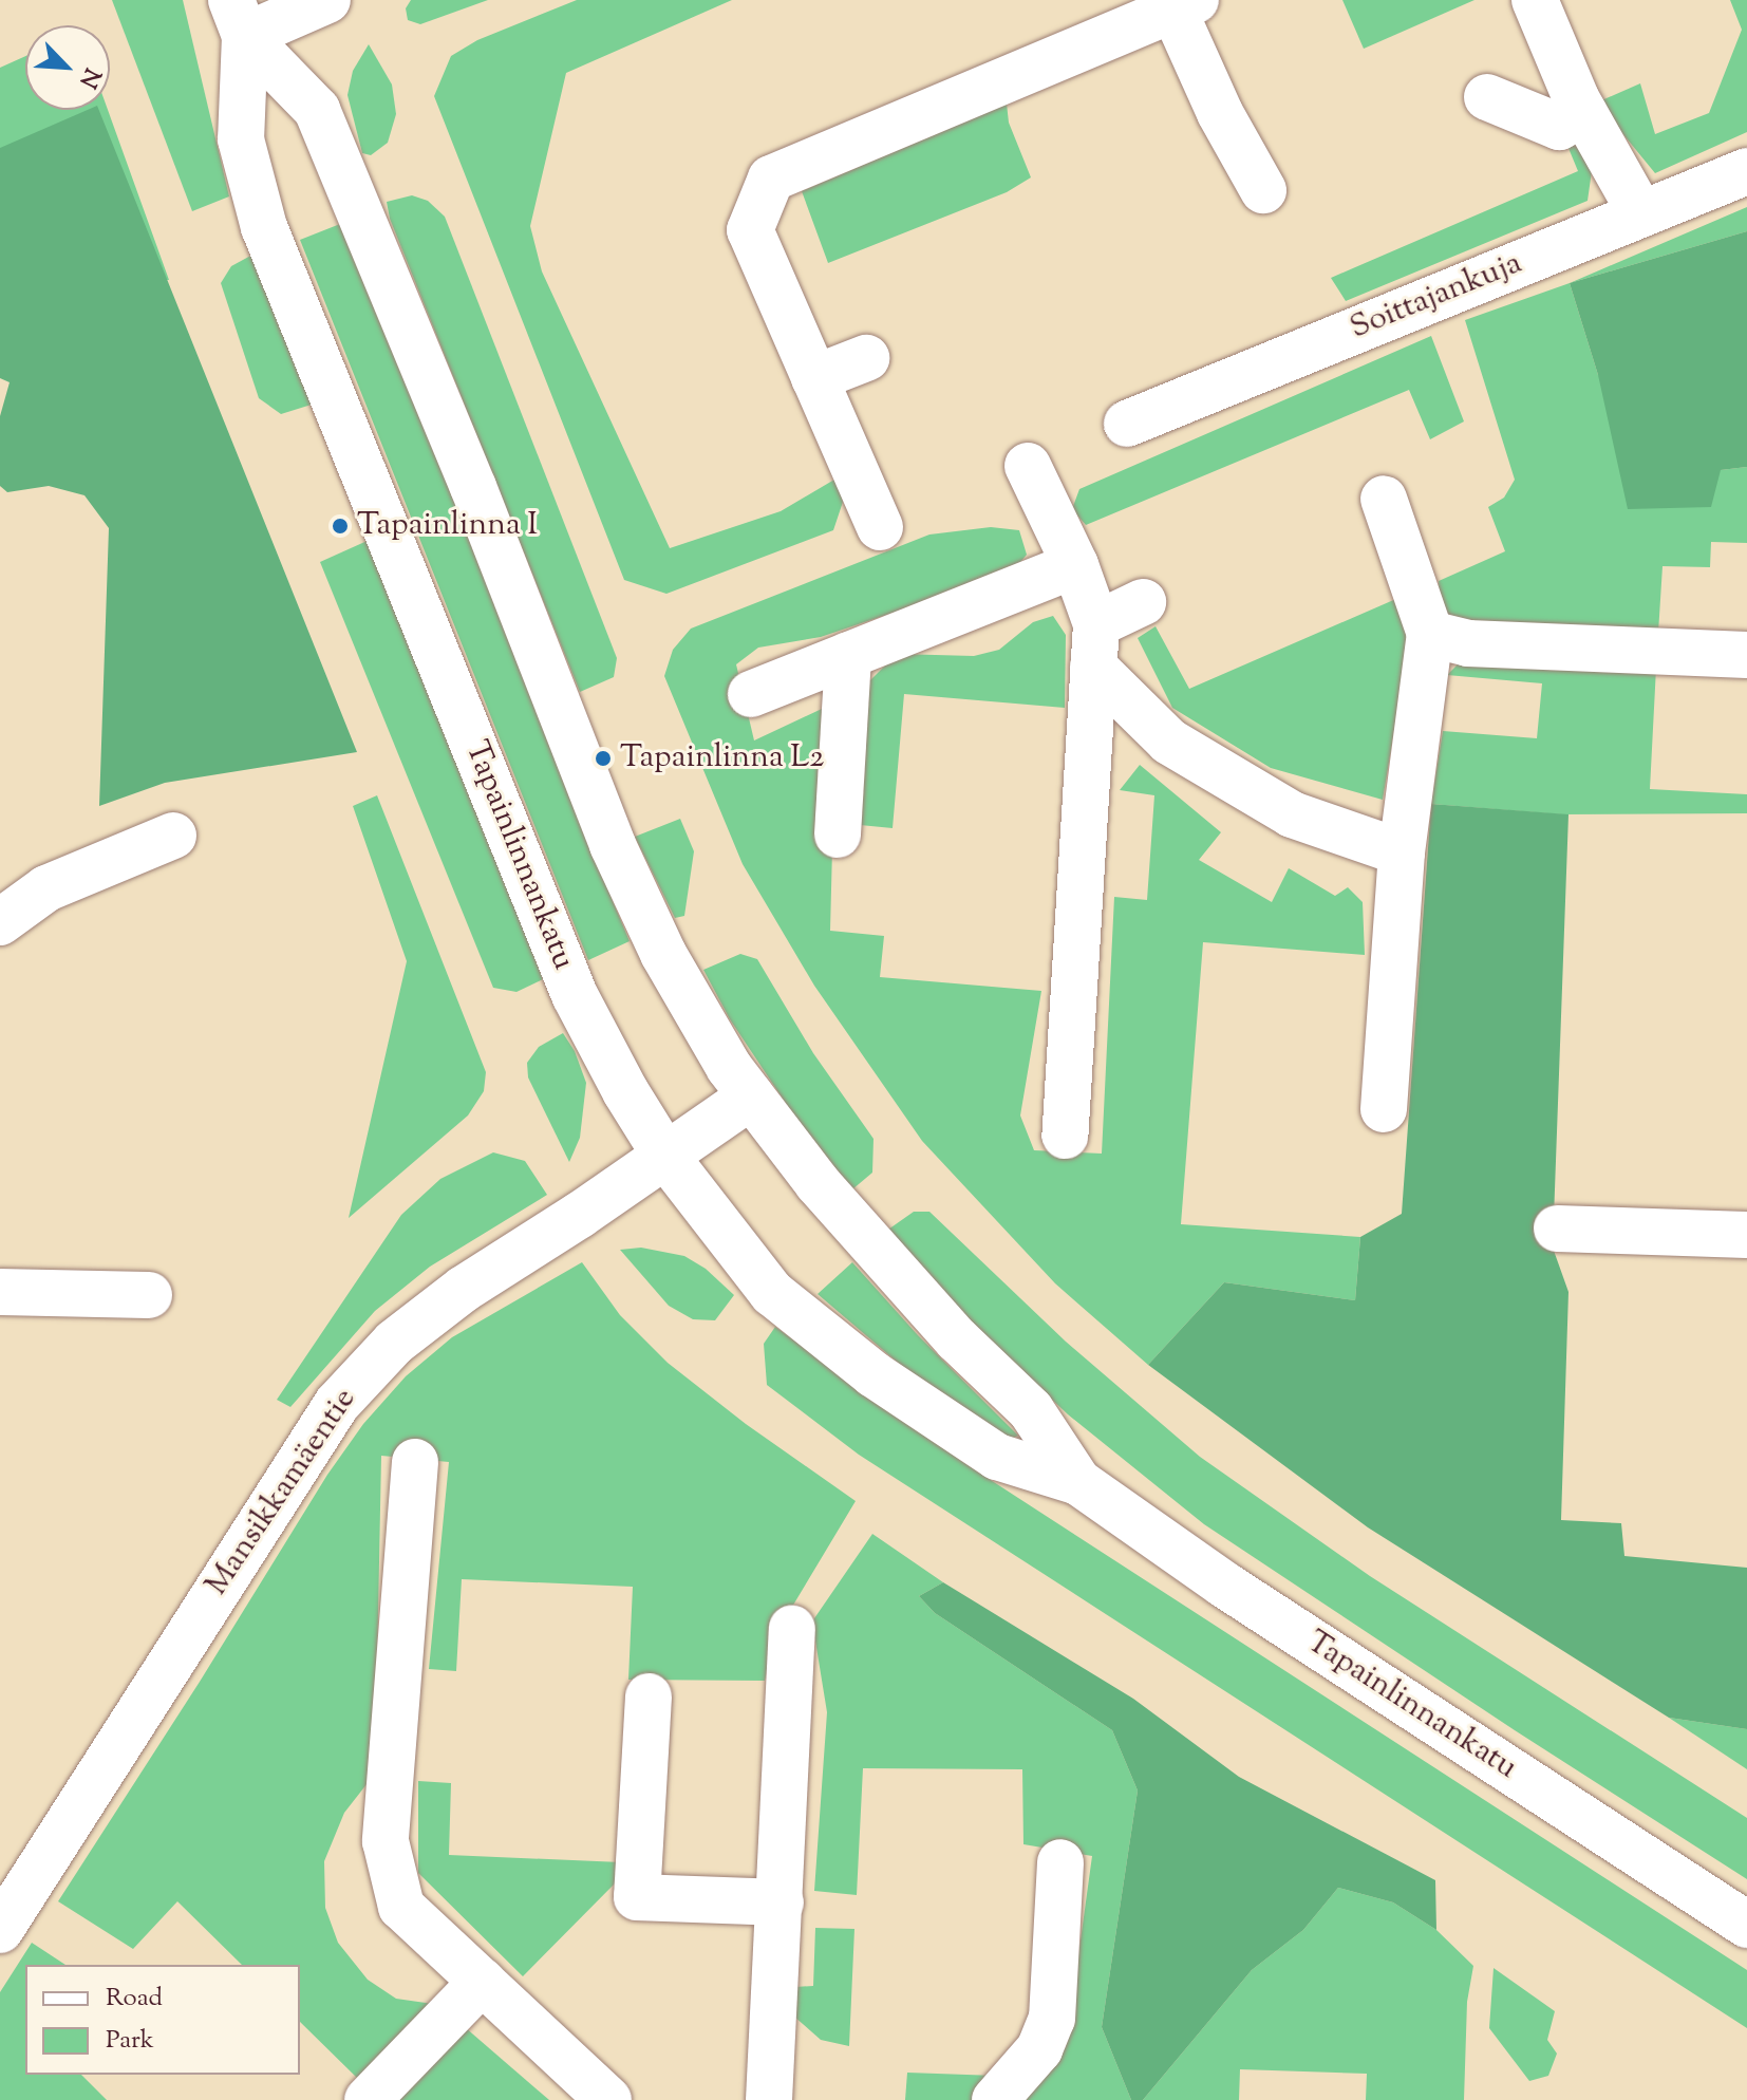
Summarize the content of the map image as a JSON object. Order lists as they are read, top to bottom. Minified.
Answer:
{"streets":{"street":["Soittajankuja","Tapainlinnankatu","Mansikkamäentie"]},"crossings":[["Tapainlinnankatu","Mansikkamäentie"]],"places":["Tapainlinna I","Tapainlinna L2"],"legend":["Road","Park"],"north":"bottom right"}
